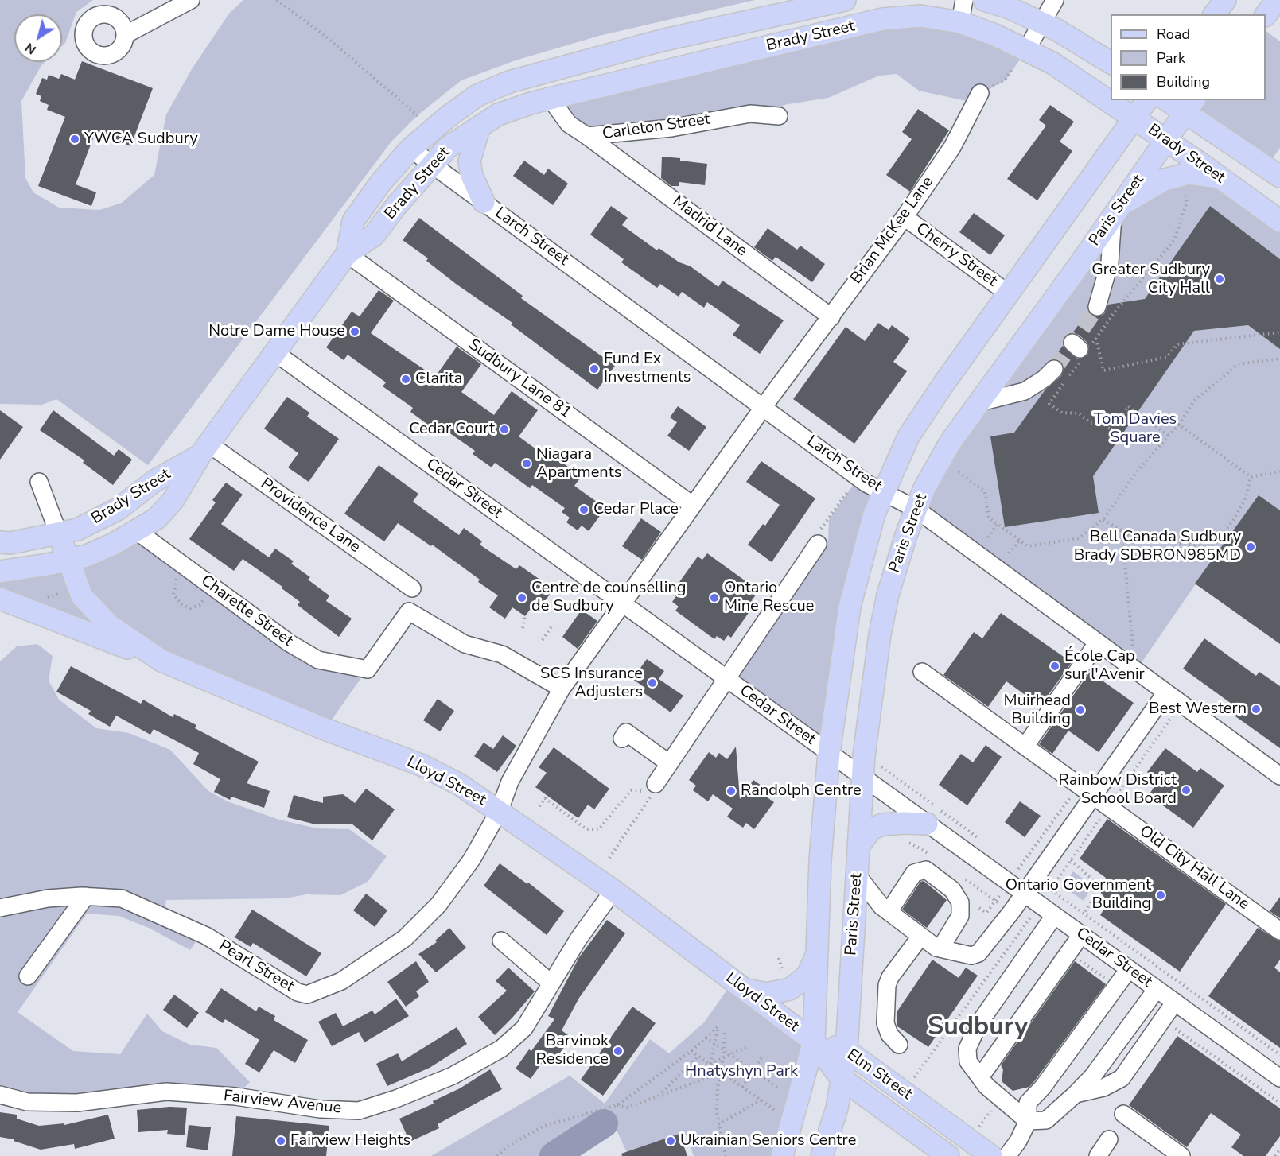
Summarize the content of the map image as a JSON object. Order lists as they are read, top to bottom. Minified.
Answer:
{"streets":{"main road":["Brady Street","Paris Street","Lloyd Street","Elm Street"],"street":["Carleton Street","Madrid Lane","Brian McKee Lane","Larch Street","Cherry Street","Sudbury Lane 81","Cedar Street","Providence Lane","Charette Street","Old City Hall Lane","Pearl Street","Fairview Avenue"]},"crossings":[["Brady Street","Carleton Street"],["Brady Street","Paris Street"],["Brady Street","Larch Street"],["Brady Street","Sudbury Lane 81"],["Brady Street","Cedar Street"],["Brady Street","Providence Lane"],["Brady Street","Charette Street"],["Brady Street","Lloyd Street"],["Carleton Street","Madrid Lane"],["Paris Street","Larch Street"],["Paris Street","Cedar Street"],["Paris Street","Elm Street"],["Madrid Lane","Brian McKee Lane"],["Brian McKee Lane","Larch Street"],["Brian McKee Lane","Cherry Street"],["Brian McKee Lane","Sudbury Lane 81"],["Brian McKee Lane","Cedar Street"],["Brian McKee Lane","Charette Street"],["Brian McKee Lane","Lloyd Street"],["Brian McKee Lane","Pearl Street"],["Lloyd Street","Pearl Street"],["Lloyd Street","Elm Street"],["Lloyd Street","Fairview Avenue"]],"districts":["Sudbury"],"parks":["Tom Davies Square","Hnatyshyn Park"],"places":["YWCA Sudbury","Greater Sudbury City Hall","Notre Dame House","Fund Ex Investments","Clarita","Cedar Court","Niagara Apartments","Cedar Place","Bell Canada Sudbury Brady SDBRON985MD","Centre de counselling de Sudbury","Ontario Mine Rescue","École Cap sur l'Avenir","SCS Insurance Adjusters","Best Western","Muirhead Building","Rainbow District School Board","Randolph Centre","Ontario Government Building","Barvinok Residence","Fairview Heights","Ukrainian Seniors Centre"],"legend":["Road","Park","Building"],"north":"bottom left"}
